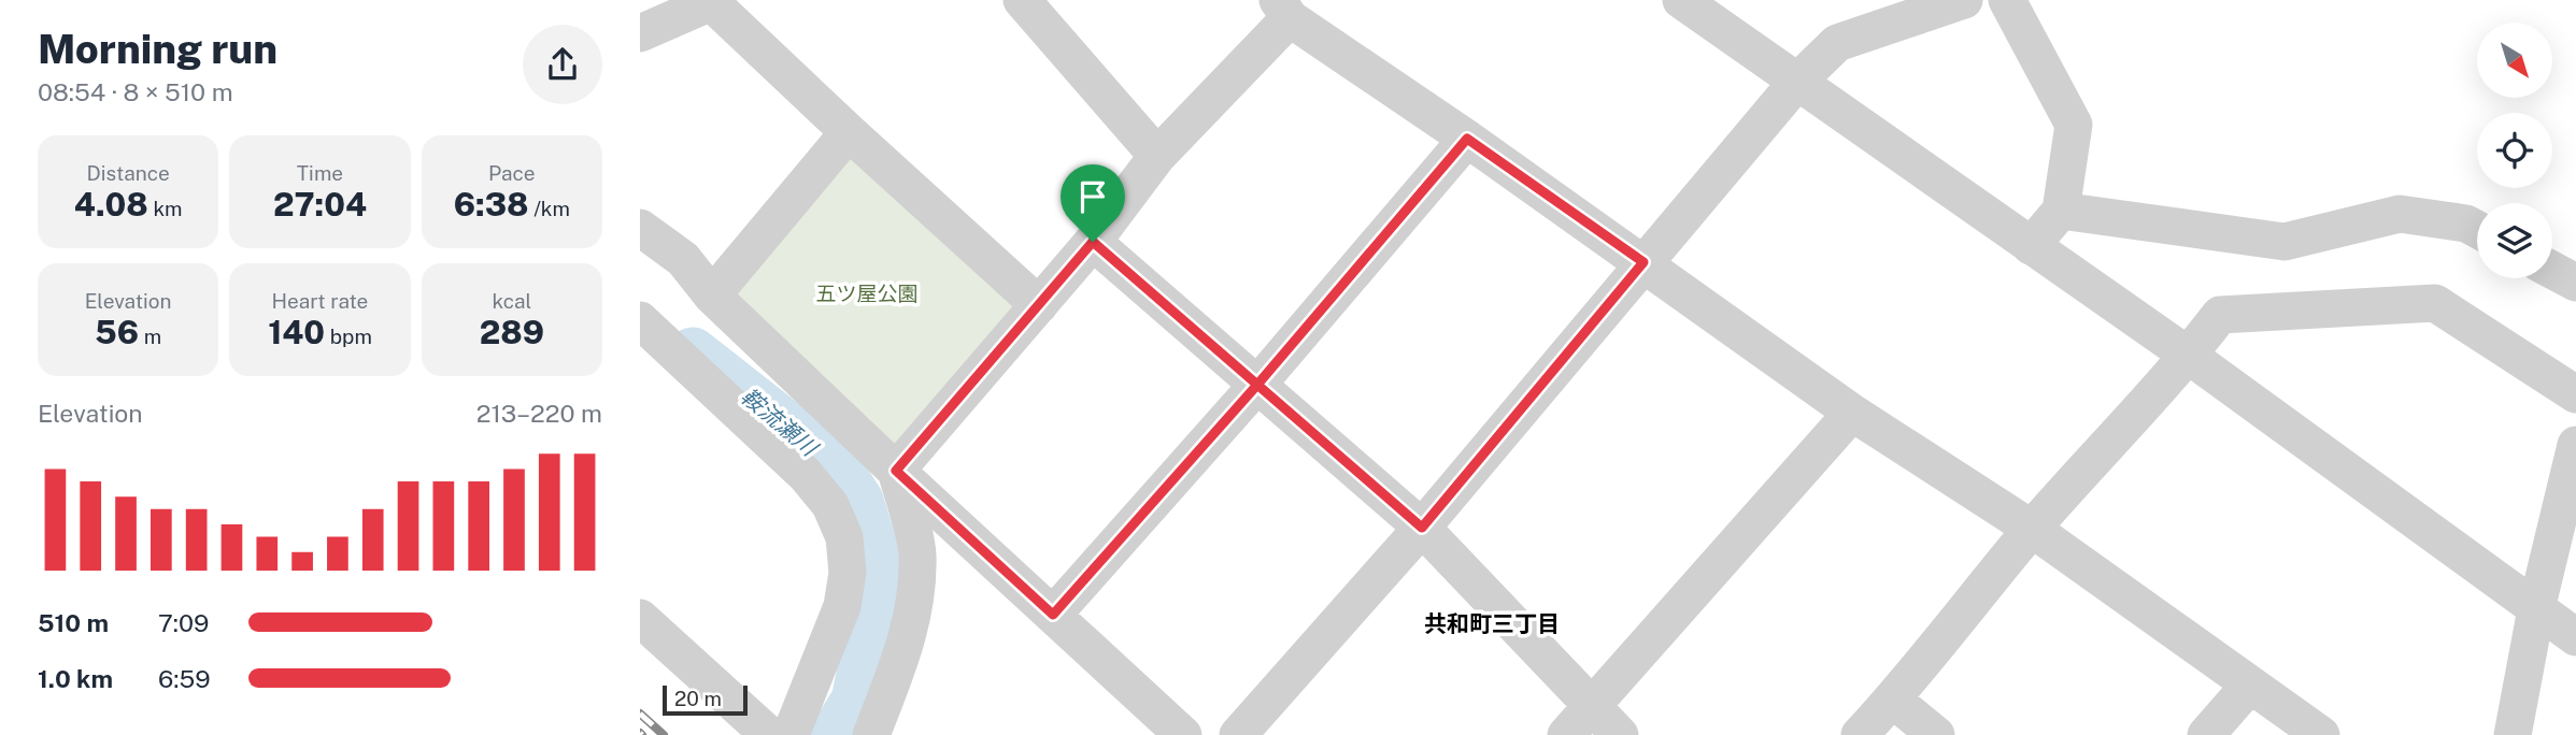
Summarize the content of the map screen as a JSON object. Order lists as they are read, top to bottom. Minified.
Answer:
{"districts":["共和町三丁目"],"water":["鞍流瀬川"],"parks":["五ツ屋公園"],"scale_bar":"20 m","north":"bottom right","page":{"heading":["Morning run","08:54 · 8 × 510 m"],"stats":[["Distance","4.08 km"],["Time","27:04"],["Pace","6:38 /km"],["Elevation","56 m"],["Heart rate","140 bpm"],["kcal","289"]],"chart":["Elevation","213–220 m"],"list":[{"name":"510 m","note":"7:09"},{"name":"1.0 km","note":"6:59"}],"scale":"20 m"}}
